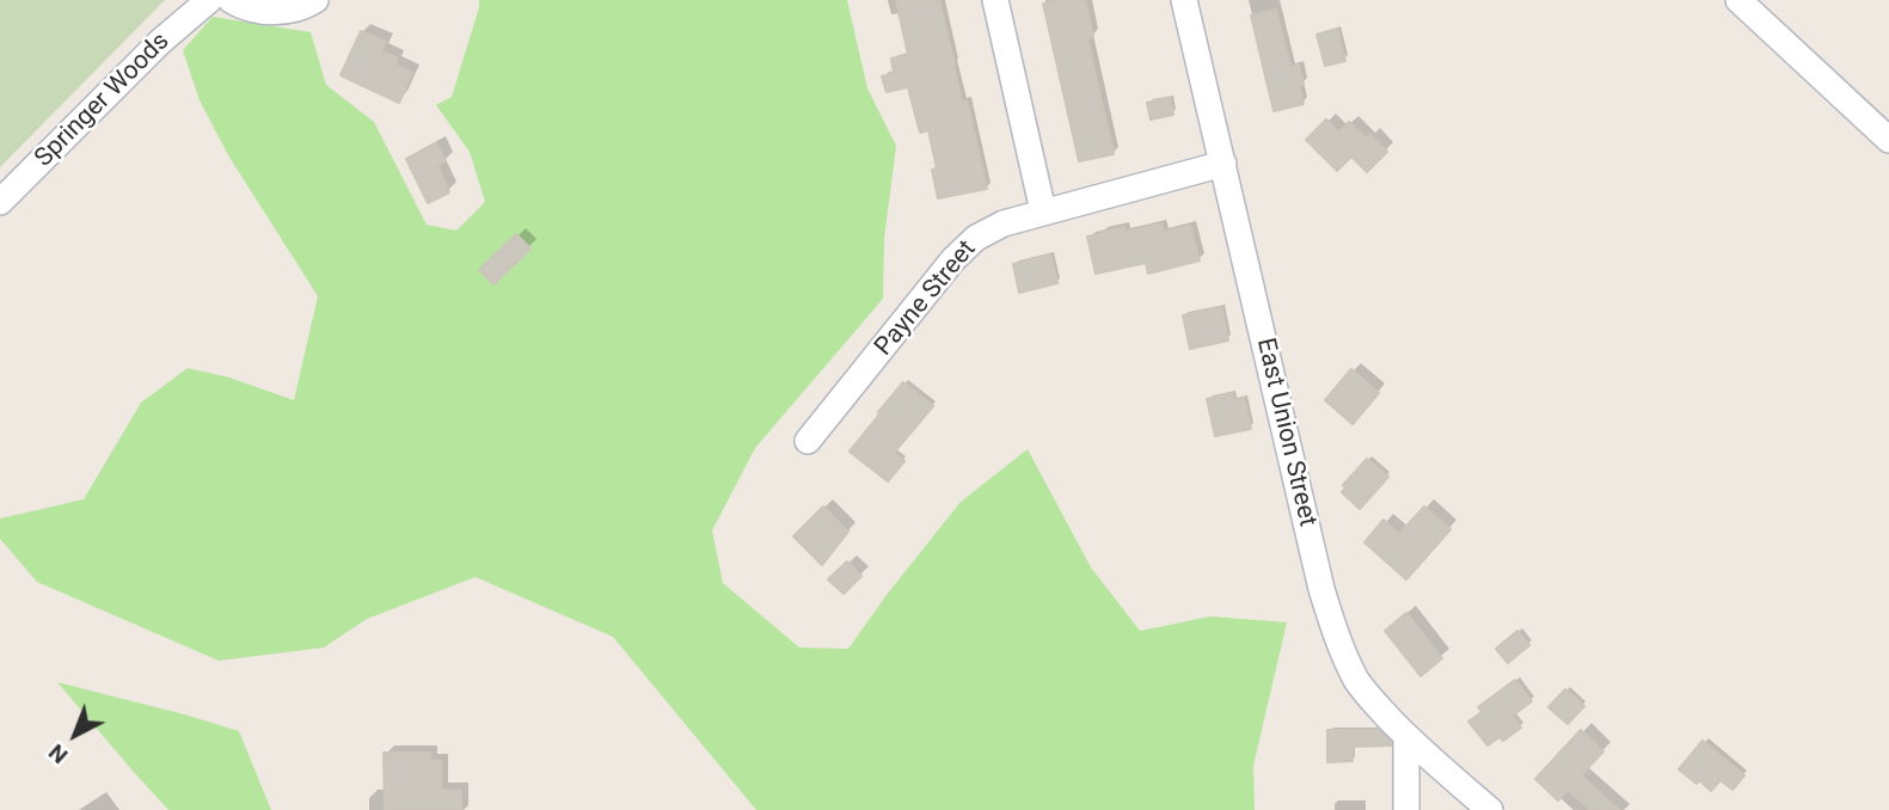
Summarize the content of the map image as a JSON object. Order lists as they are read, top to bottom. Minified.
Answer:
{"streets":{"street":["Springer Woods","Payne Street","East Union Street"]},"crossings":[["Payne Street","East Union Street"]],"north":"bottom left"}
